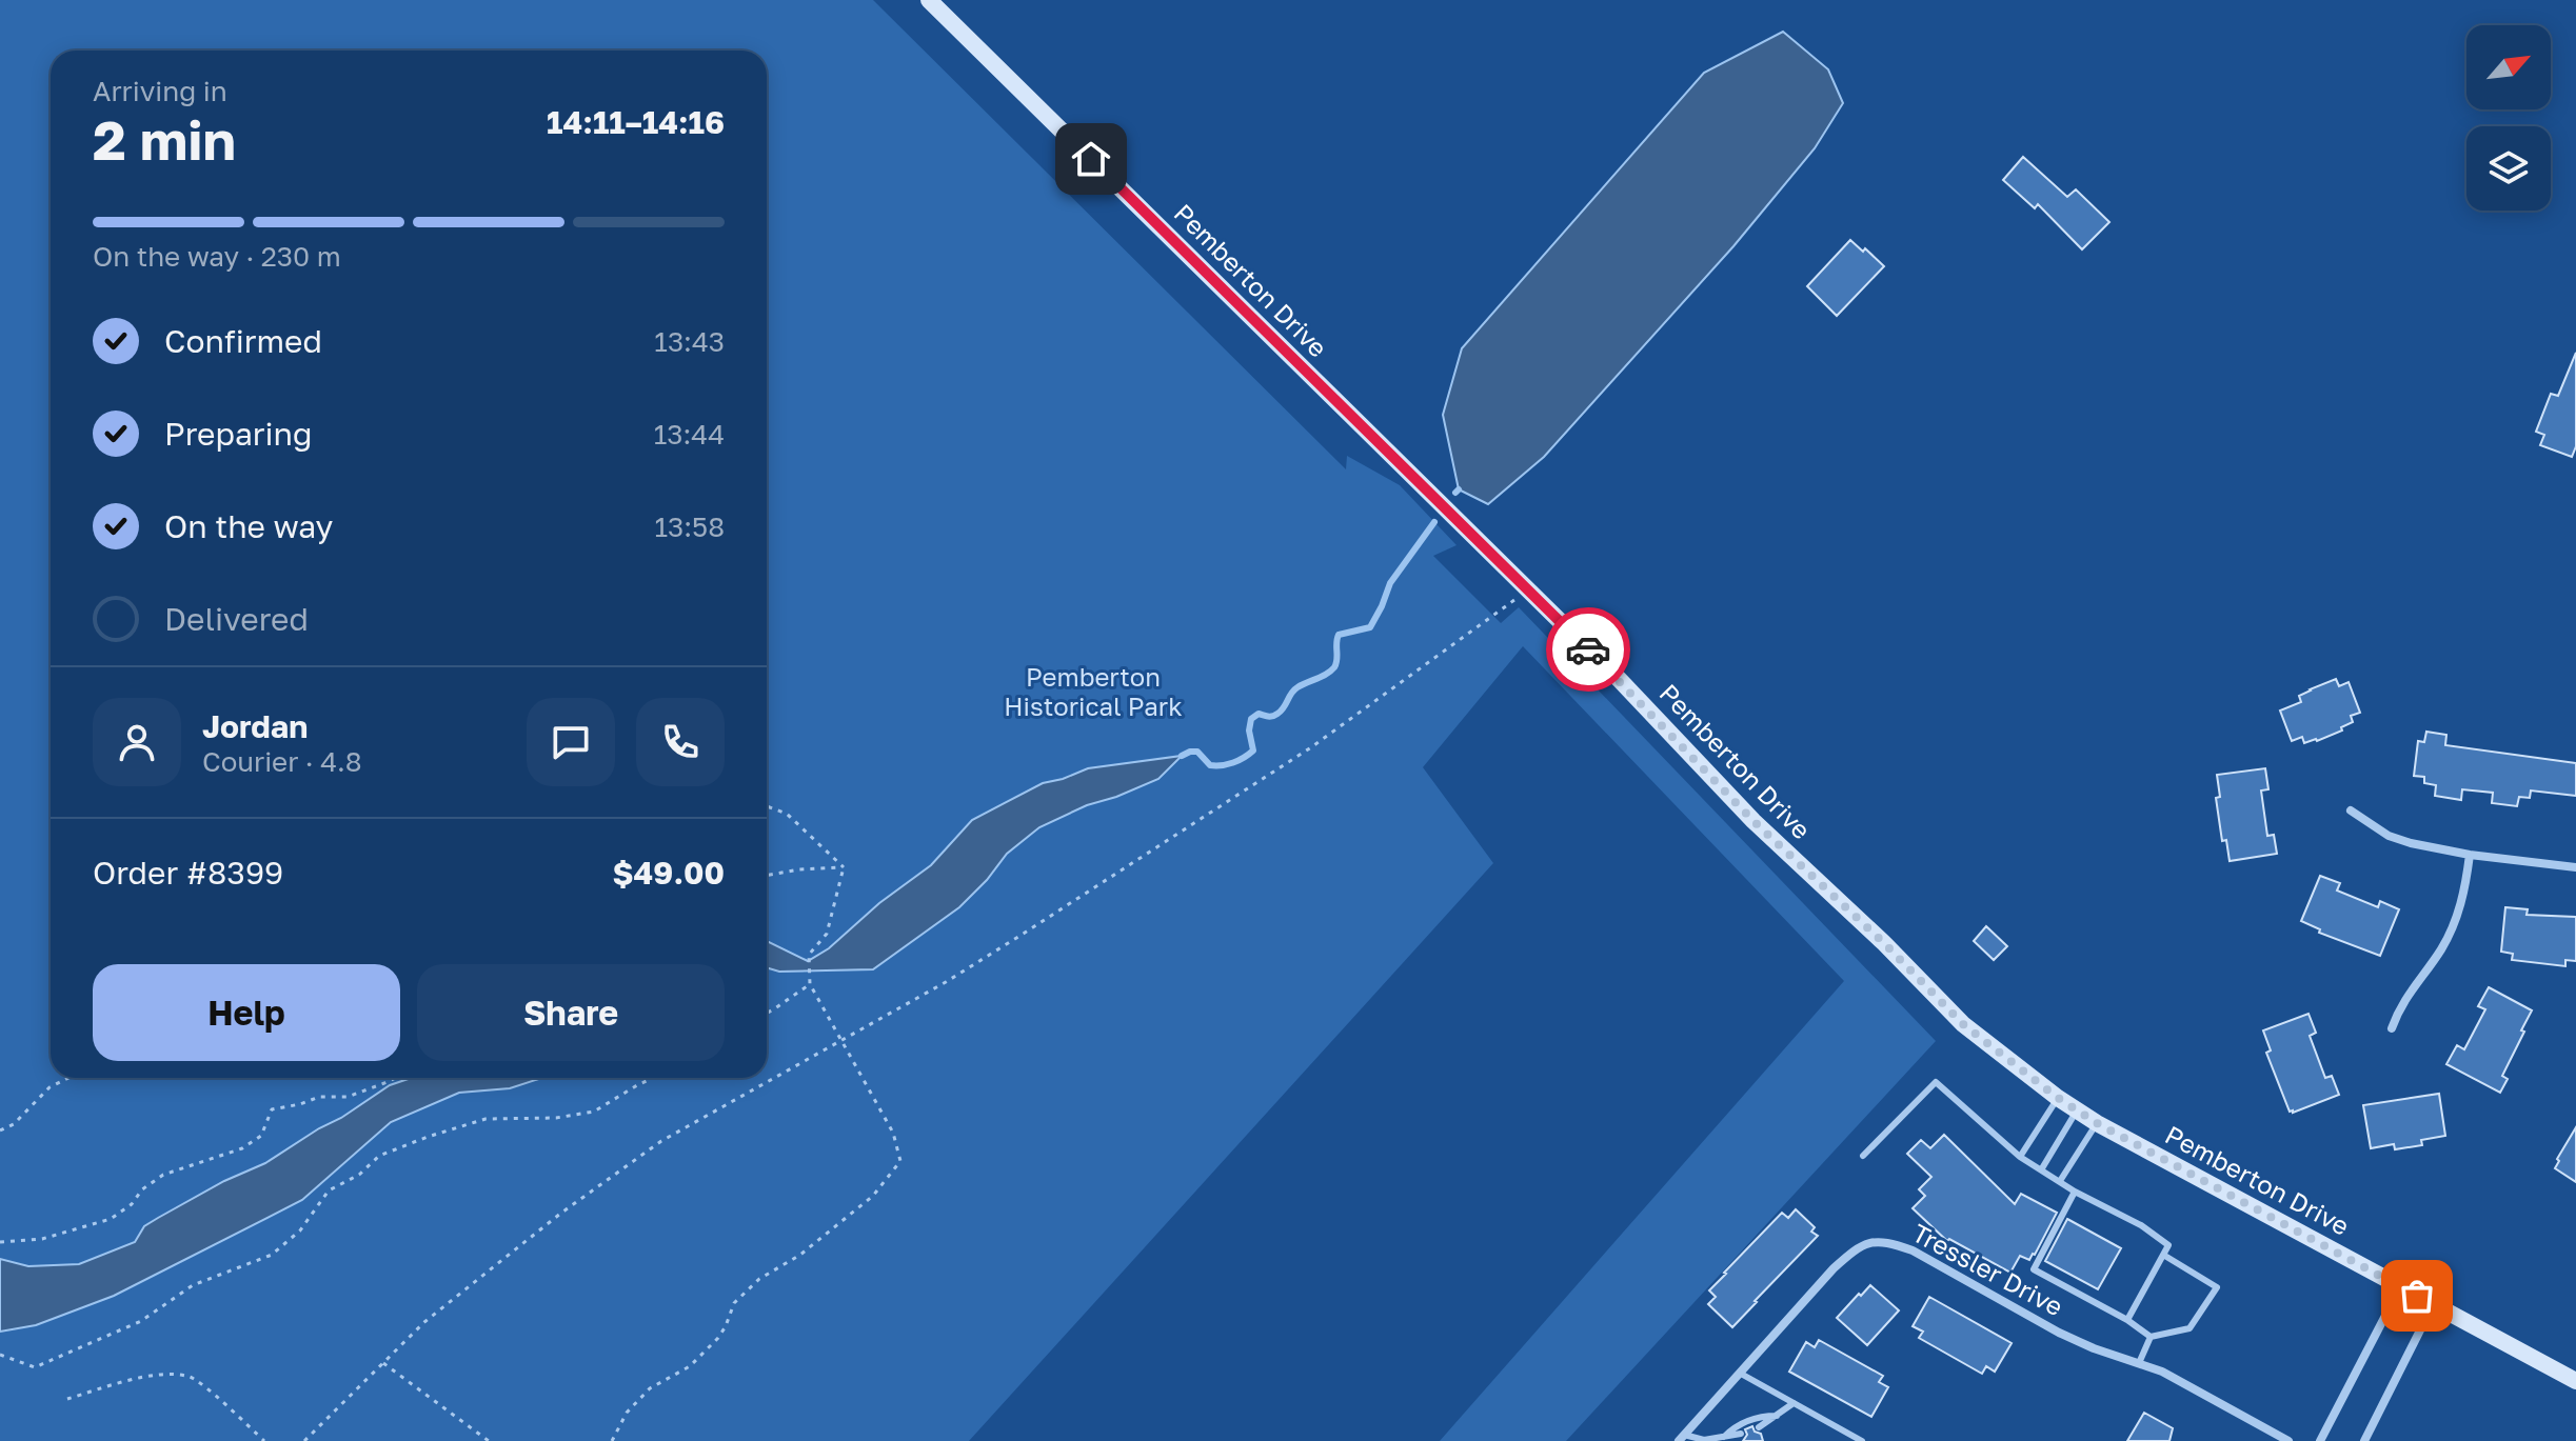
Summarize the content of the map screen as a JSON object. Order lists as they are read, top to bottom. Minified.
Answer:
{"streets":{"street":["Pemberton Drive","Tressler Drive"]},"parks":["Pemberton Historical Park"],"north":"top right","page":{"heading":["2 min","Arriving in","14:11–14:16"],"panel":["Jordan","Courier · 4.8","Order #8399","$49.00"],"bar":"On the way · 230 m","list":[["Confirmed","13:43"],["Preparing","13:44"],["On the way","13:58"],"Delivered"],"buttons":["Help","Share"]}}
